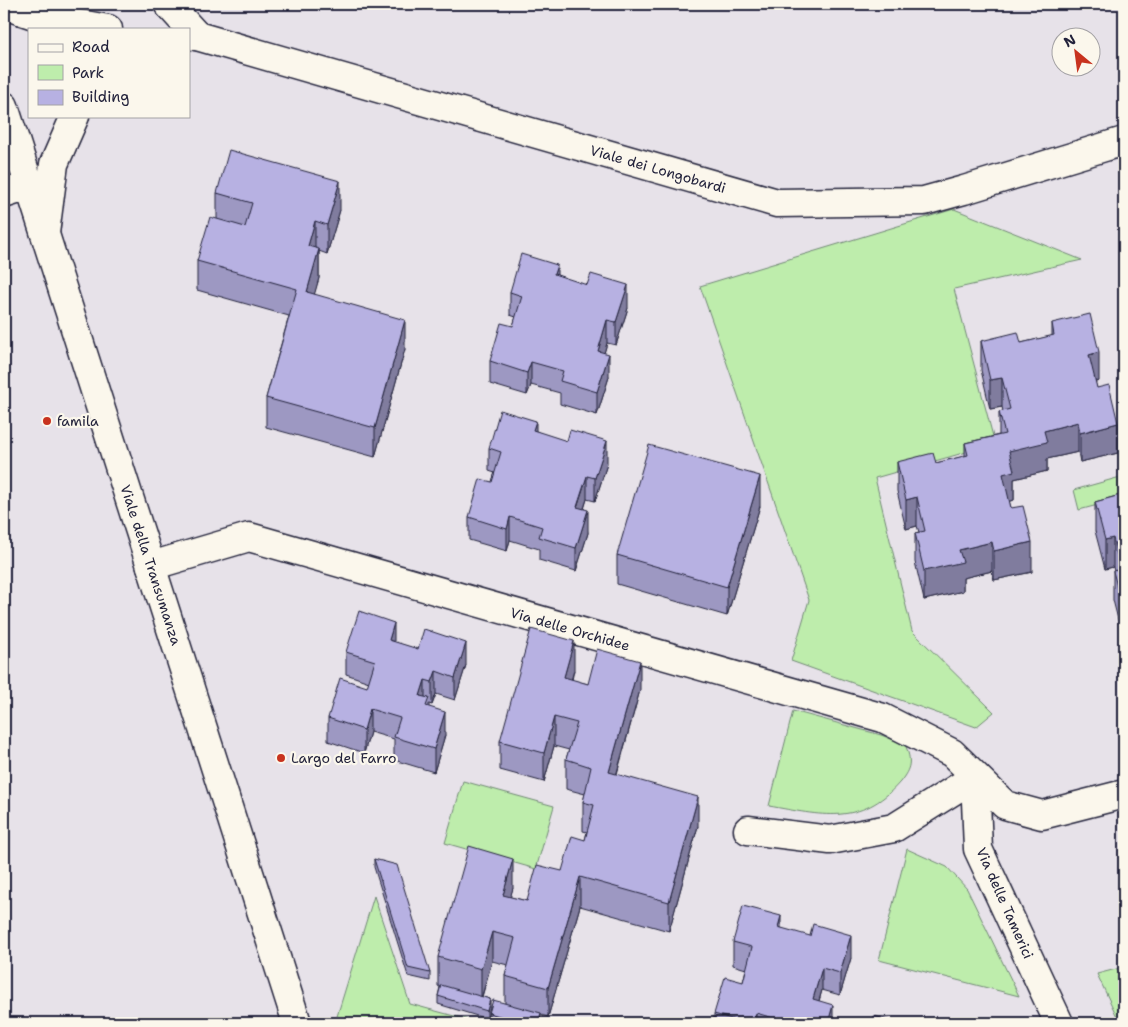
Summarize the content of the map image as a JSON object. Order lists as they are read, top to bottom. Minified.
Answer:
{"streets":{"street":["Viale dei Longobardi","Viale della Transumanza","Via delle Orchidee","Via delle Tamerici"]},"crossings":[["Viale della Transumanza","Via delle Orchidee"],["Via delle Orchidee","Via delle Tamerici"]],"places":["famila","Largo del Farro"],"legend":["Road","Park","Building"],"north":"top left"}
